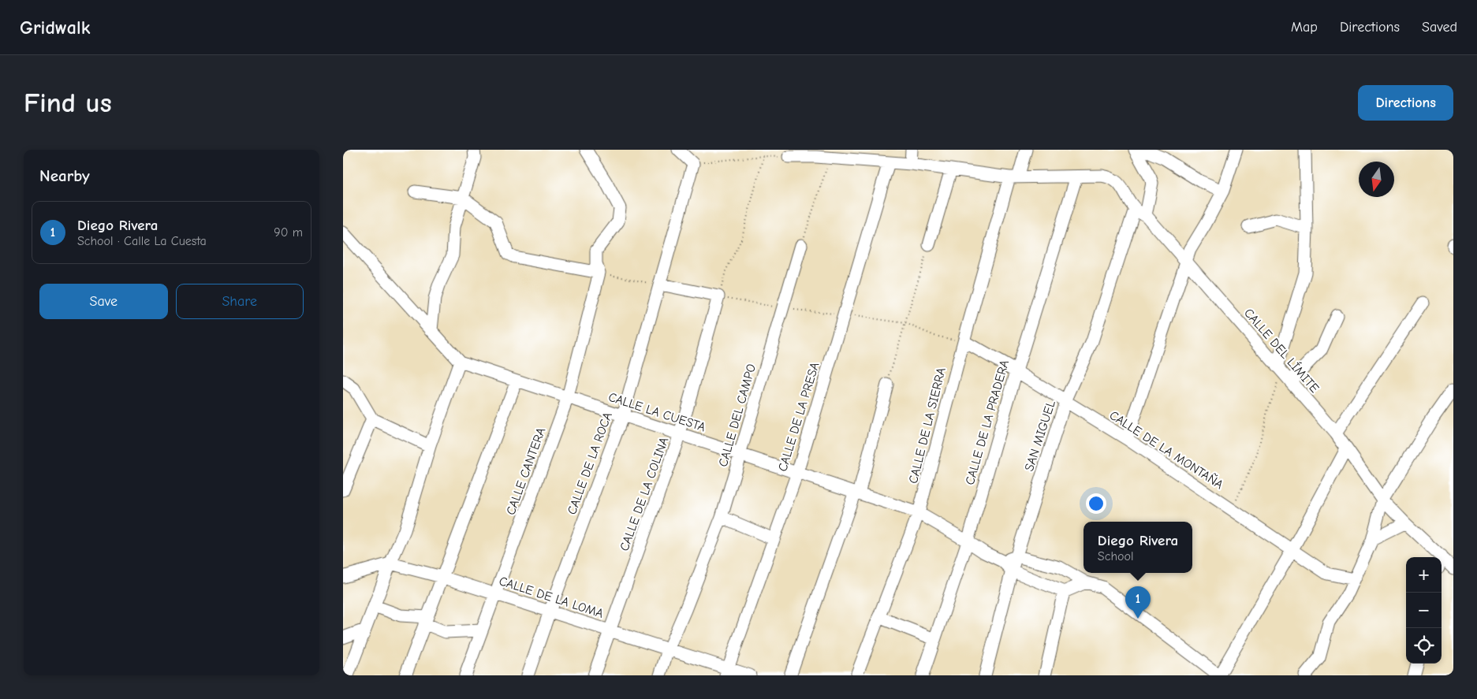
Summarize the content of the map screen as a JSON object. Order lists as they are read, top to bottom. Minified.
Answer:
{"streets":{"street":["CALLE DEL LÍMITE","CALLE LA CUESTA","CALLE DEL CAMPO","CALLE DE LA PRESA","CALLE DE LA PRADERA","CALLE DE LA SIERRA","SAN MIGUEL","CALLE DE LA MONTAÑA","CALLE DE LA ROCA","CALLE CANTERA","CALLE DE LA COLINA","CALLE DE LA LOMA"]},"crossings":[["CALLE DEL LÍMITE","CALLE DE LA PRADERA"],["CALLE DEL LÍMITE","SAN MIGUEL"],["CALLE LA CUESTA","CALLE DEL CAMPO"],["CALLE LA CUESTA","CALLE DE LA PRESA"],["CALLE LA CUESTA","CALLE DE LA PRADERA"],["CALLE LA CUESTA","CALLE DE LA SIERRA"],["CALLE LA CUESTA","SAN MIGUEL"],["CALLE LA CUESTA","CALLE DE LA ROCA"],["CALLE LA CUESTA","CALLE CANTERA"],["CALLE LA CUESTA","CALLE DE LA COLINA"],["CALLE DEL CAMPO","CALLE DE LA LOMA"],["CALLE DE LA PRESA","CALLE DE LA LOMA"],["CALLE DE LA PRADERA","CALLE DE LA MONTAÑA"],["CALLE DE LA SIERRA","CALLE DE LA MONTAÑA"],["SAN MIGUEL","CALLE DE LA MONTAÑA"],["CALLE DE LA ROCA","CALLE DE LA LOMA"],["CALLE CANTERA","CALLE DE LA LOMA"],["CALLE DE LA COLINA","CALLE DE LA LOMA"]],"north":"bottom","page":{"header":"Gridwalk","nav":["Map","Directions","Saved"],"buttons":["Directions",["Save","Share"]],"title":"Find us","heading":"Nearby","list":[{"mark":"1","name":"Diego Rivera","note":"School · Calle La Cuesta","value":"90 m"}],"popup":["Diego Rivera","School"],"map_buttons":["+","−"],"pins":"1"}}
